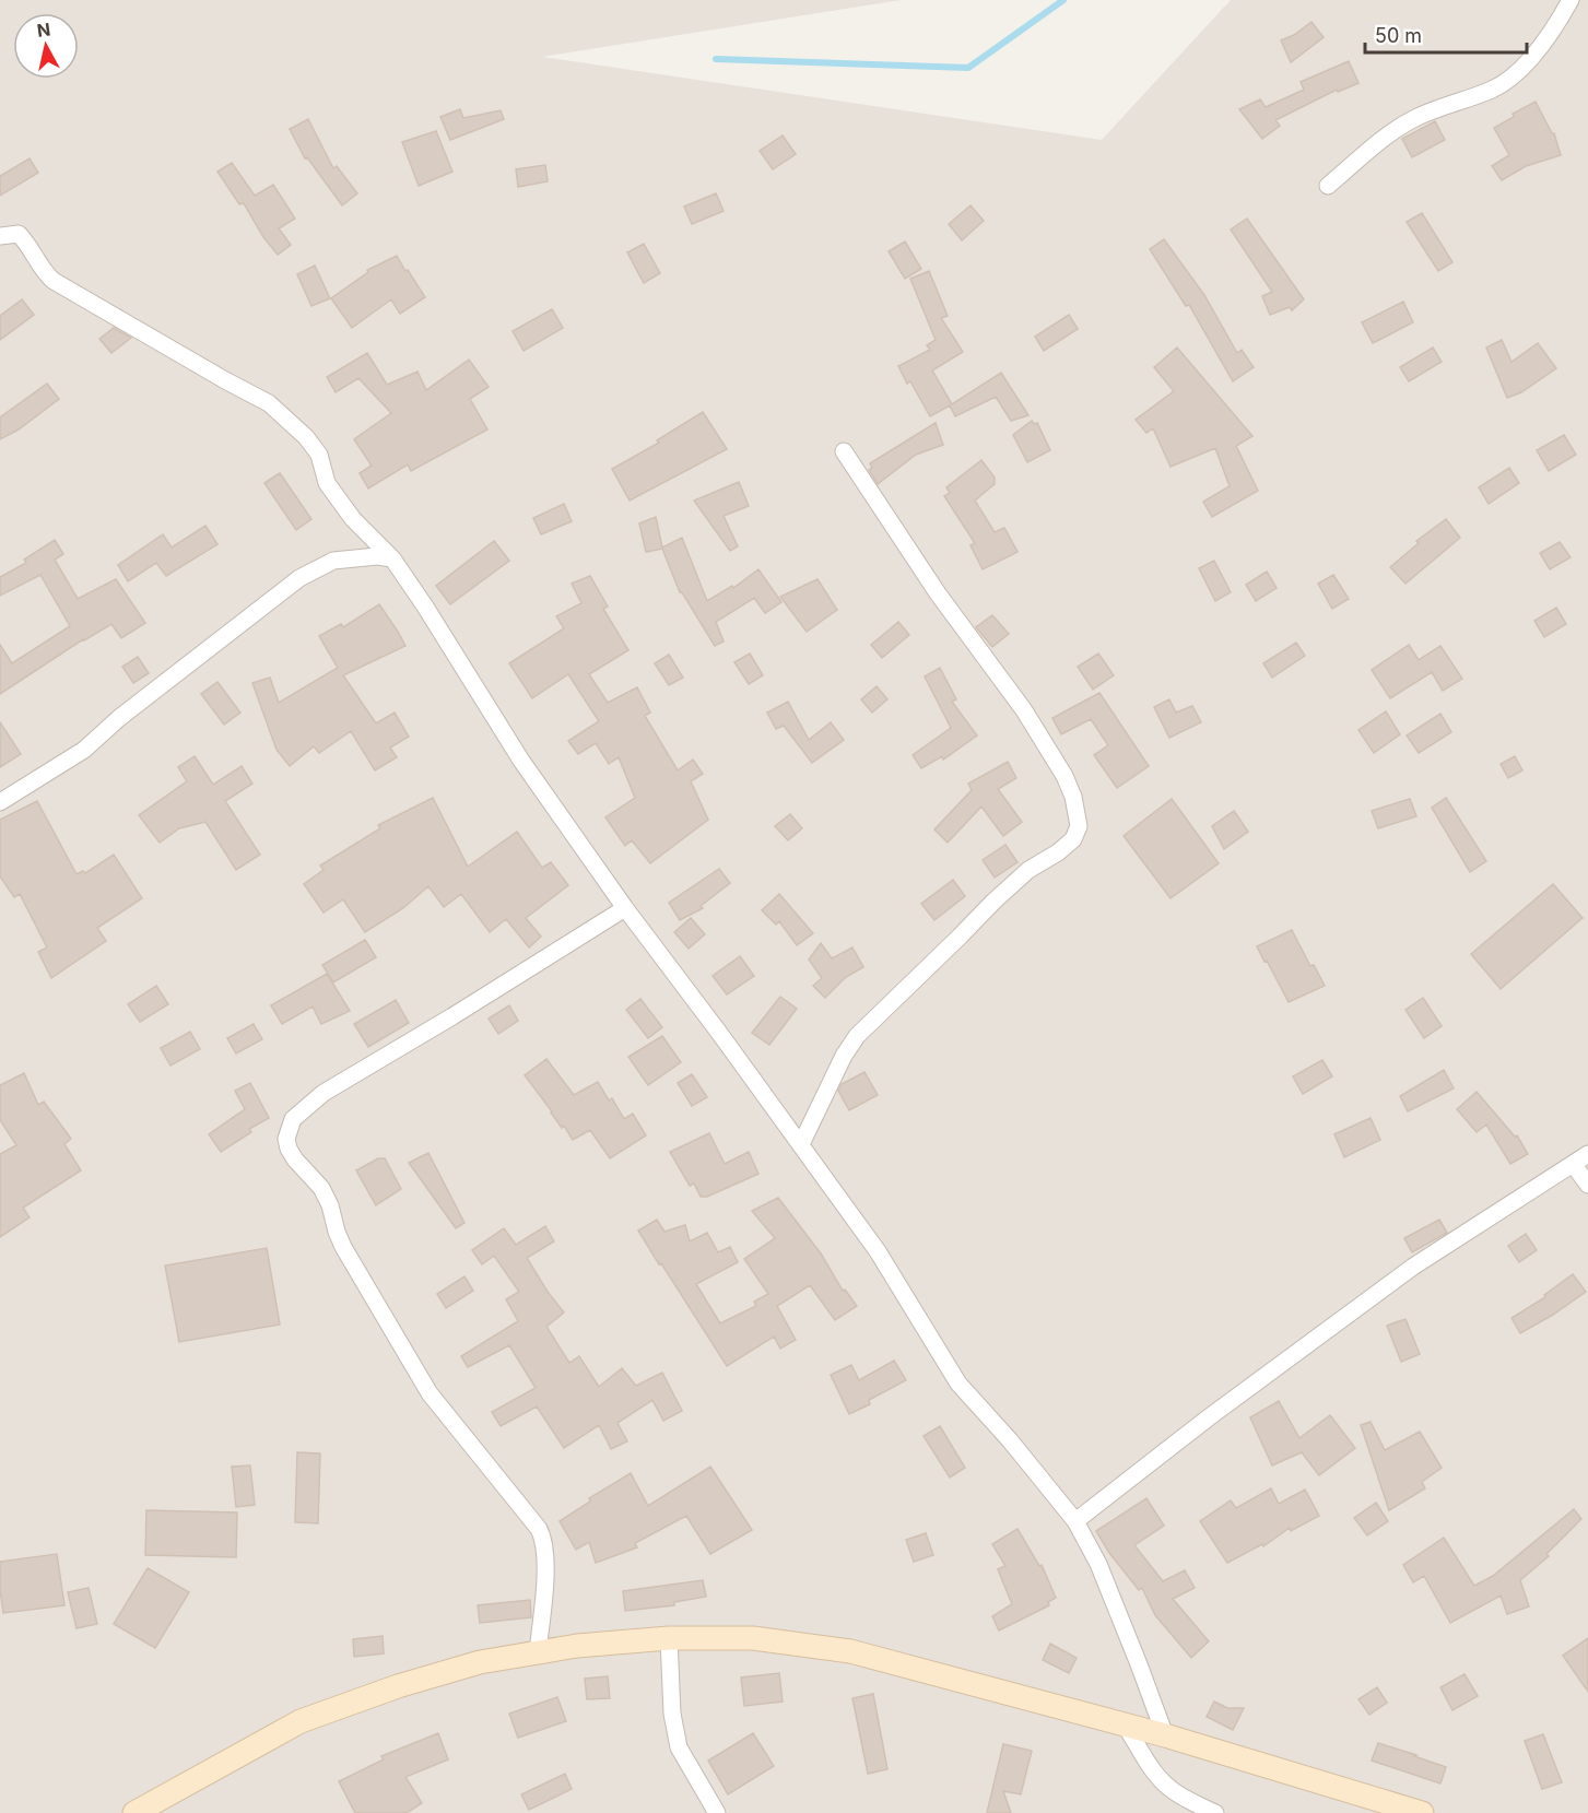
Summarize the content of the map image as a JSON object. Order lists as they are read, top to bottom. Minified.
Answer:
{"scale_bar":"50 m","north":"top"}
